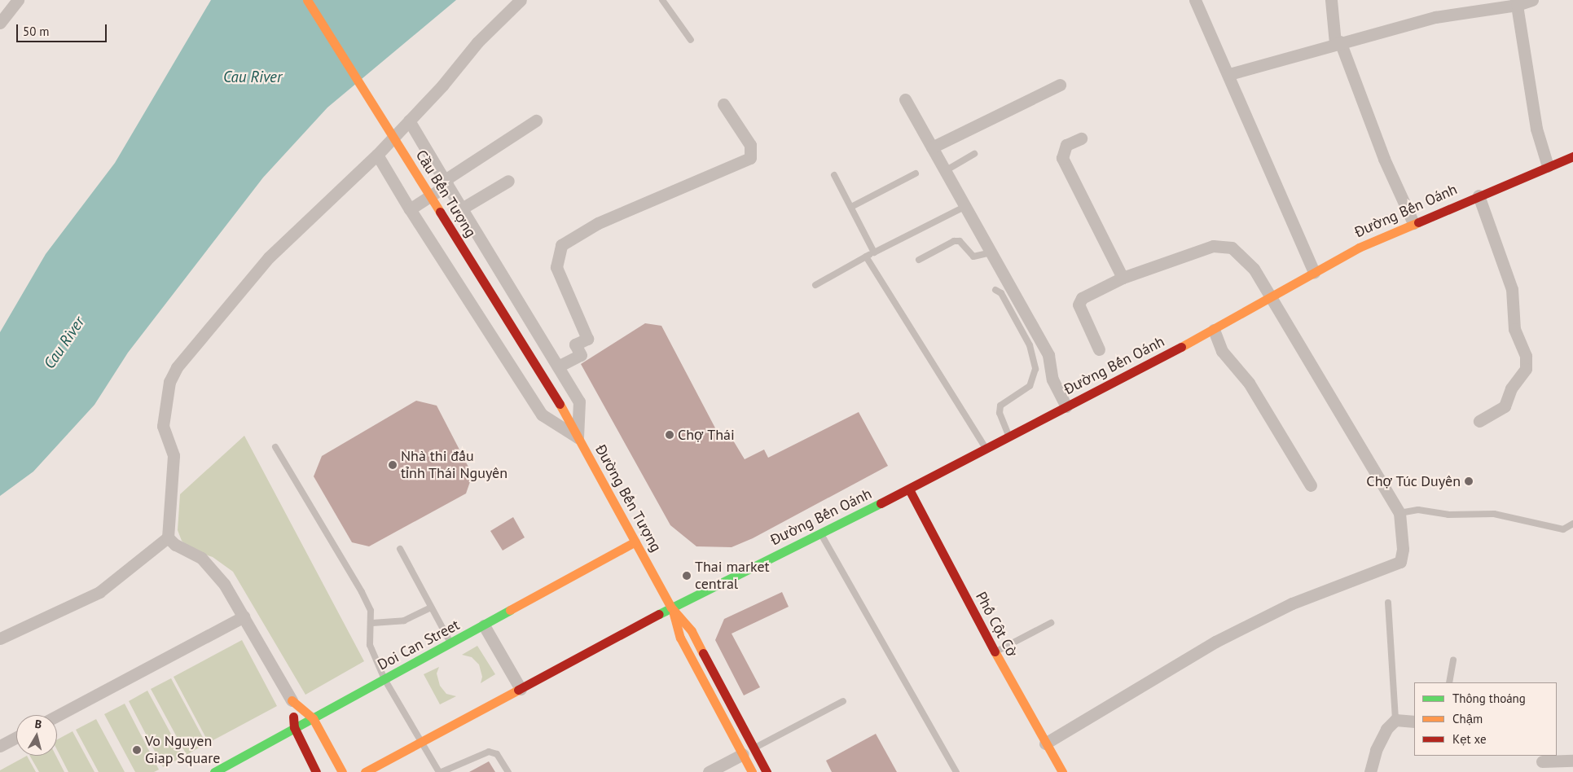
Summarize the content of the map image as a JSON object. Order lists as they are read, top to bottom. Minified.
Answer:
{"streets":{"main road":["Cầu Bến Tượng","Đường Bến Oánh","Đường Bến Tượng","Phố Cột Cờ","Doi Can Street"]},"crossings":[["Cầu Bến Tượng","Đường Bến Tượng"],["Đường Bến Oánh","Đường Bến Tượng"],["Đường Bến Oánh","Phố Cột Cờ"],["Đường Bến Tượng","Doi Can Street"]],"water":["Cau River"],"places":["Chợ Thái","Nhà thi đấu tỉnh Thái Nguyên","Chợ Túc Duyên","Thai market central","Vo Nguyen Giap Square"],"legend":["Thông thoáng","Chậm","Kẹt xe"],"scale_bar":"50 m","north":"top"}
